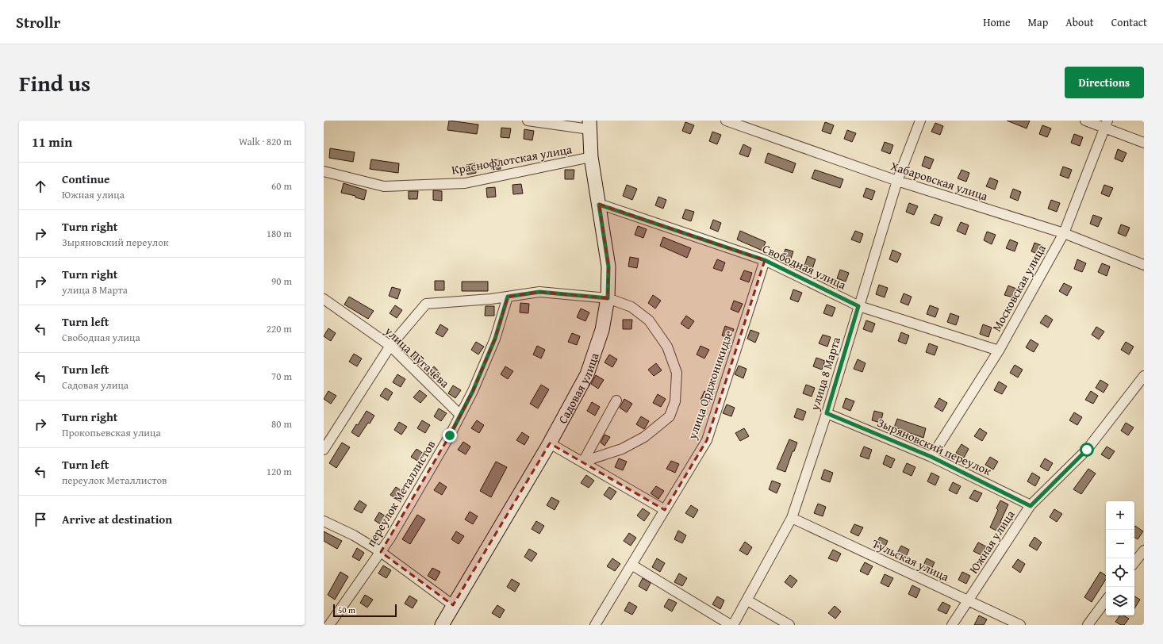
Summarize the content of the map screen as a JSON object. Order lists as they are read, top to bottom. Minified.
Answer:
{"streets":{"street":["Краснофлотская улица","Хабаровская улица","Свободная улица","Московская улица","улица Пугачёва","улица 8 Марта","улица Орджоникидзе","Садовая улица","Зыряновский переулок","переулок Металлистов","Южная улица","Тульская улица"]},"crossings":[["Краснофлотская улица","Садовая улица"],["Хабаровская улица","Московская улица"],["Хабаровская улица","улица 8 Марта"],["Свободная улица","Московская улица"],["Свободная улица","улица 8 Марта"],["Свободная улица","улица Орджоникидзе"],["Свободная улица","Садовая улица"],["Московская улица","Зыряновский переулок"],["улица Пугачёва","переулок Металлистов"],["улица 8 Марта","Зыряновский переулок"],["улица 8 Марта","Тульская улица"],["Зыряновский переулок","Южная улица"],["Южная улица","Тульская улица"]],"scale_bar":"50 m","page":{"header":"Strollr","nav":["Home","Map","About","Contact"],"title":"Find us","buttons":"Directions","heading":["11 min","Walk · 820 m"],"list":[["Continue","Южная улица","60 m"],["Turn right","Зыряновский переулок","180 m"],["Turn right","улица 8 Марта","90 m"],["Turn left","Свободная улица","220 m"],["Turn left","Садовая улица","70 m"],["Turn right","Прокопьевская улица","80 m"],["Turn left","переулок Металлистов","120 m"],"Arrive at destination"],"map_buttons":["+","−"],"scale":"50 m"}}
